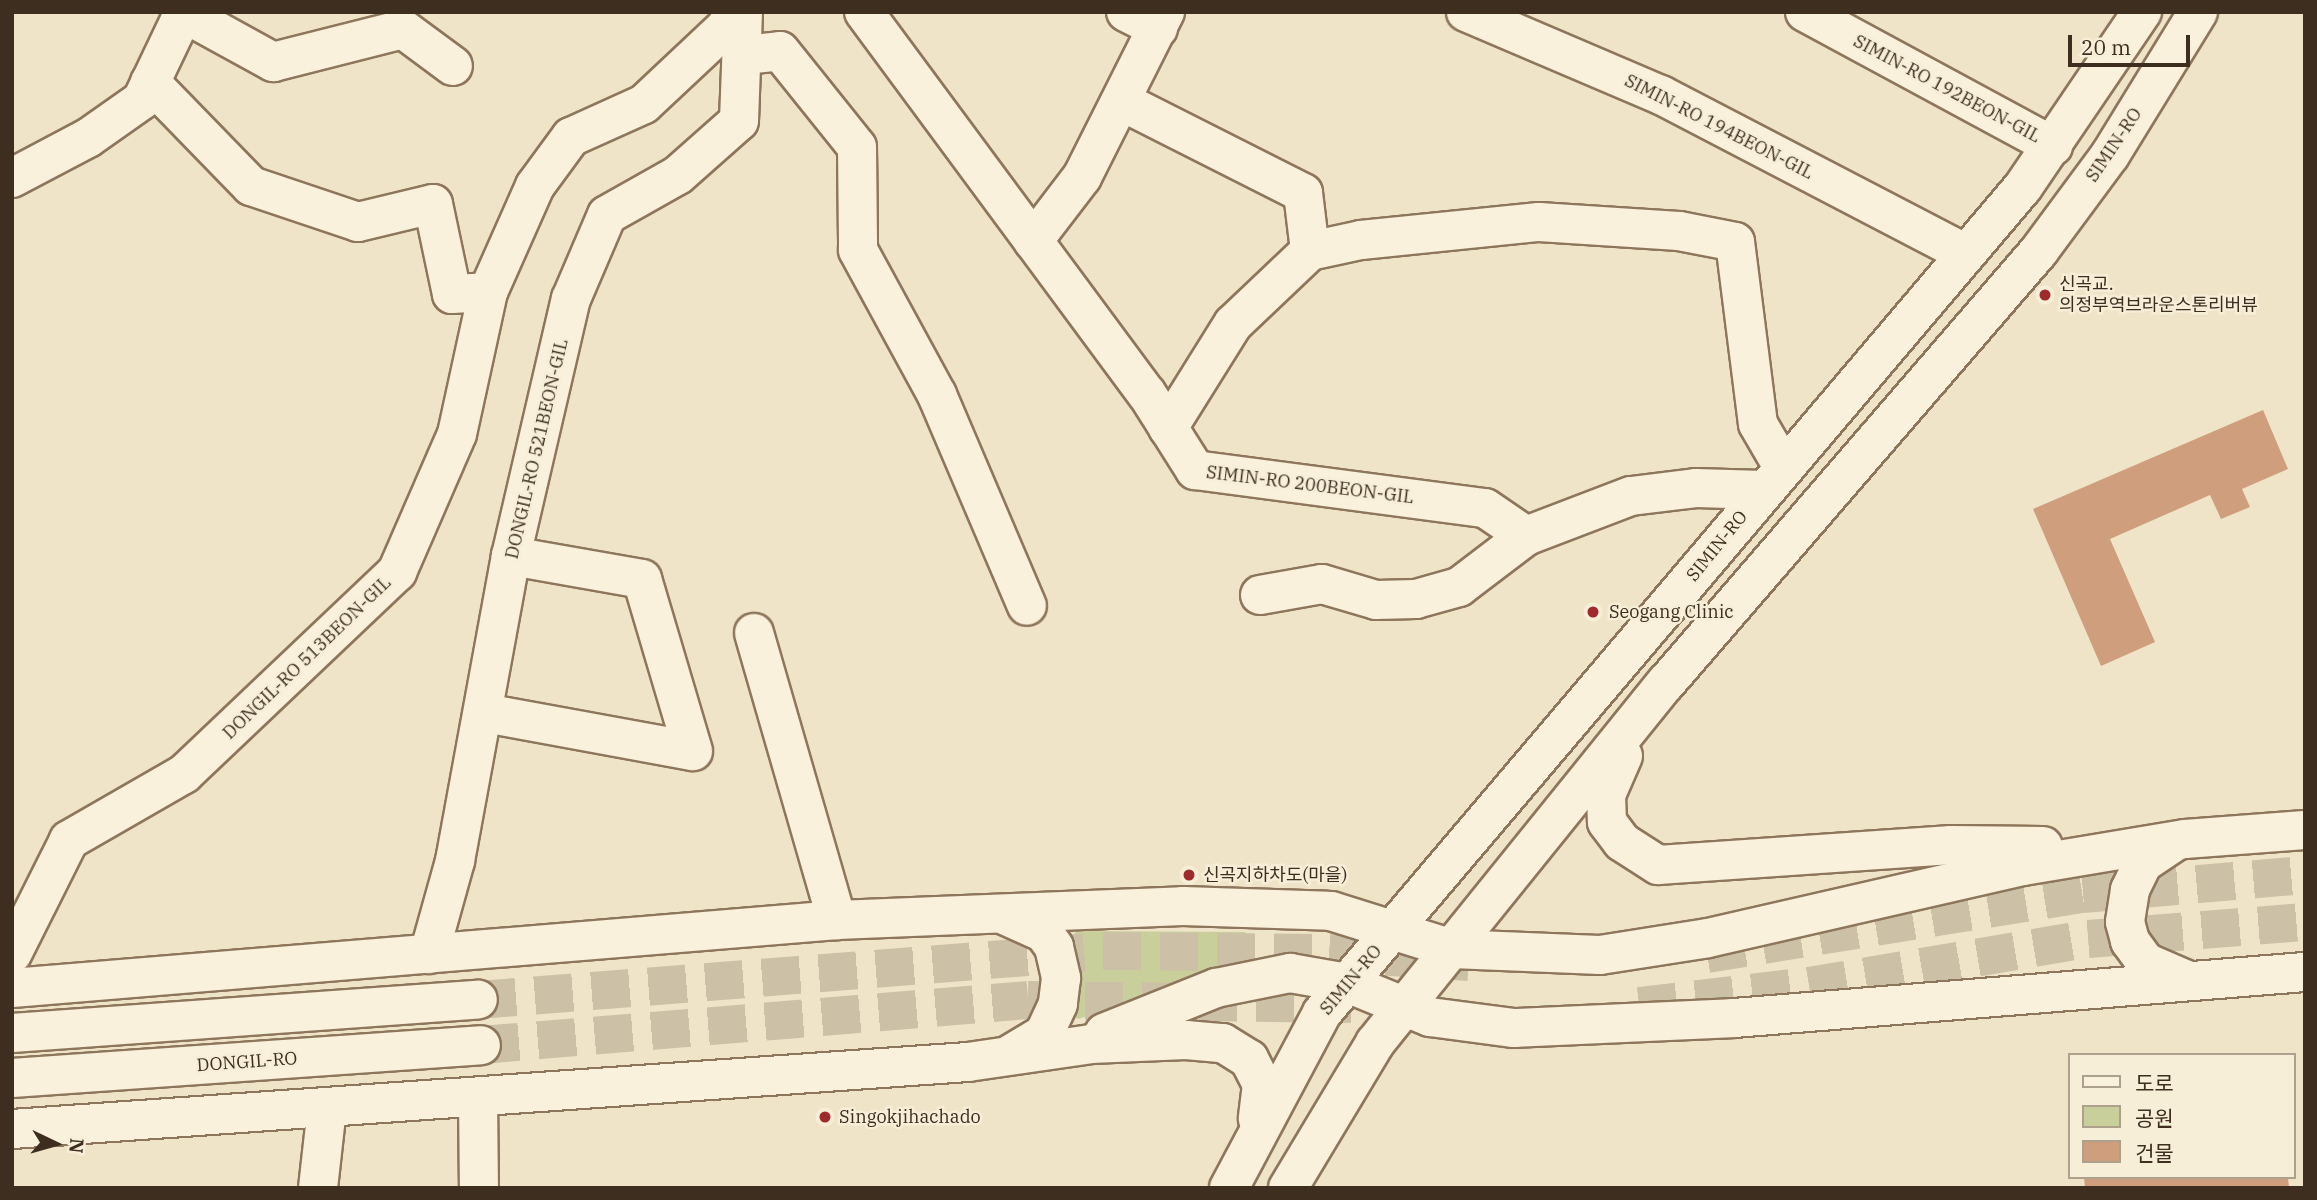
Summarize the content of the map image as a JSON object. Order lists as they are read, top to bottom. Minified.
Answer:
{"streets":{"street":["SIMIN-RO 192BEON-GIL","SIMIN-RO 194BEON-GIL","SIMIN-RO","DONGIL-RO 521BEON-GIL","SIMIN-RO 200BEON-GIL","DONGIL-RO 513BEON-GIL","DONGIL-RO"]},"crossings":[["SIMIN-RO 192BEON-GIL","SIMIN-RO"],["SIMIN-RO 194BEON-GIL","SIMIN-RO"]],"places":["신곡교. 의정부역브라운스톤리버뷰","Seogang Clinic","신곡지하차도(마을)","Singokjihachado"],"legend":["도로","공원","건물"],"scale_bar":"20 m","north":"right"}
